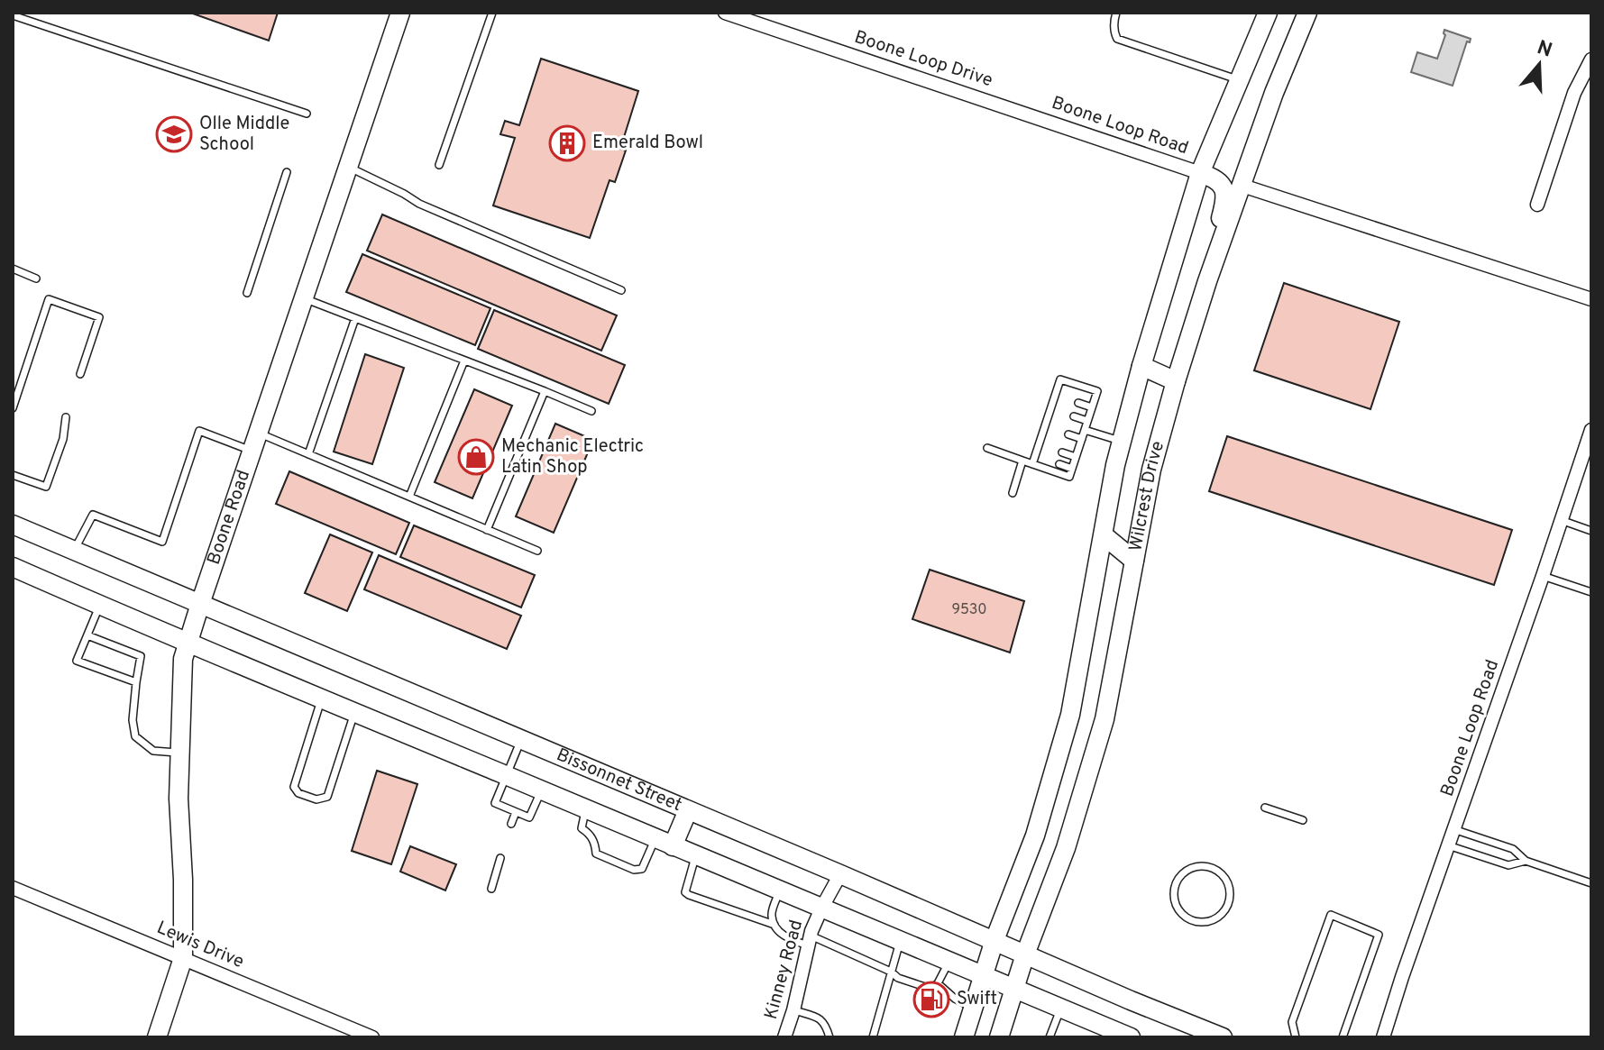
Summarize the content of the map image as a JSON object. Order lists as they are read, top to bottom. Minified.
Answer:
{"streets":{"main road":["Wilcrest Drive","Boone Road","Bissonnet Street"],"street":["Boone Loop Drive","Boone Loop Road","Lewis Drive","Kinney Road"]},"crossings":[["Boone Loop Drive","Boone Loop Road"],["Boone Loop Road","Wilcrest Drive"],["Wilcrest Drive","Bissonnet Street"],["Boone Road","Bissonnet Street"],["Boone Road","Lewis Drive"],["Bissonnet Street","Kinney Road"]],"places":{"school or university":["Olle Middle School"],"building":["Emerald Bowl"],"shop":["Mechanic Electric Latin Shop"],"fuel station":["Swift"]},"house_numbers":["9530"],"north":"top"}
